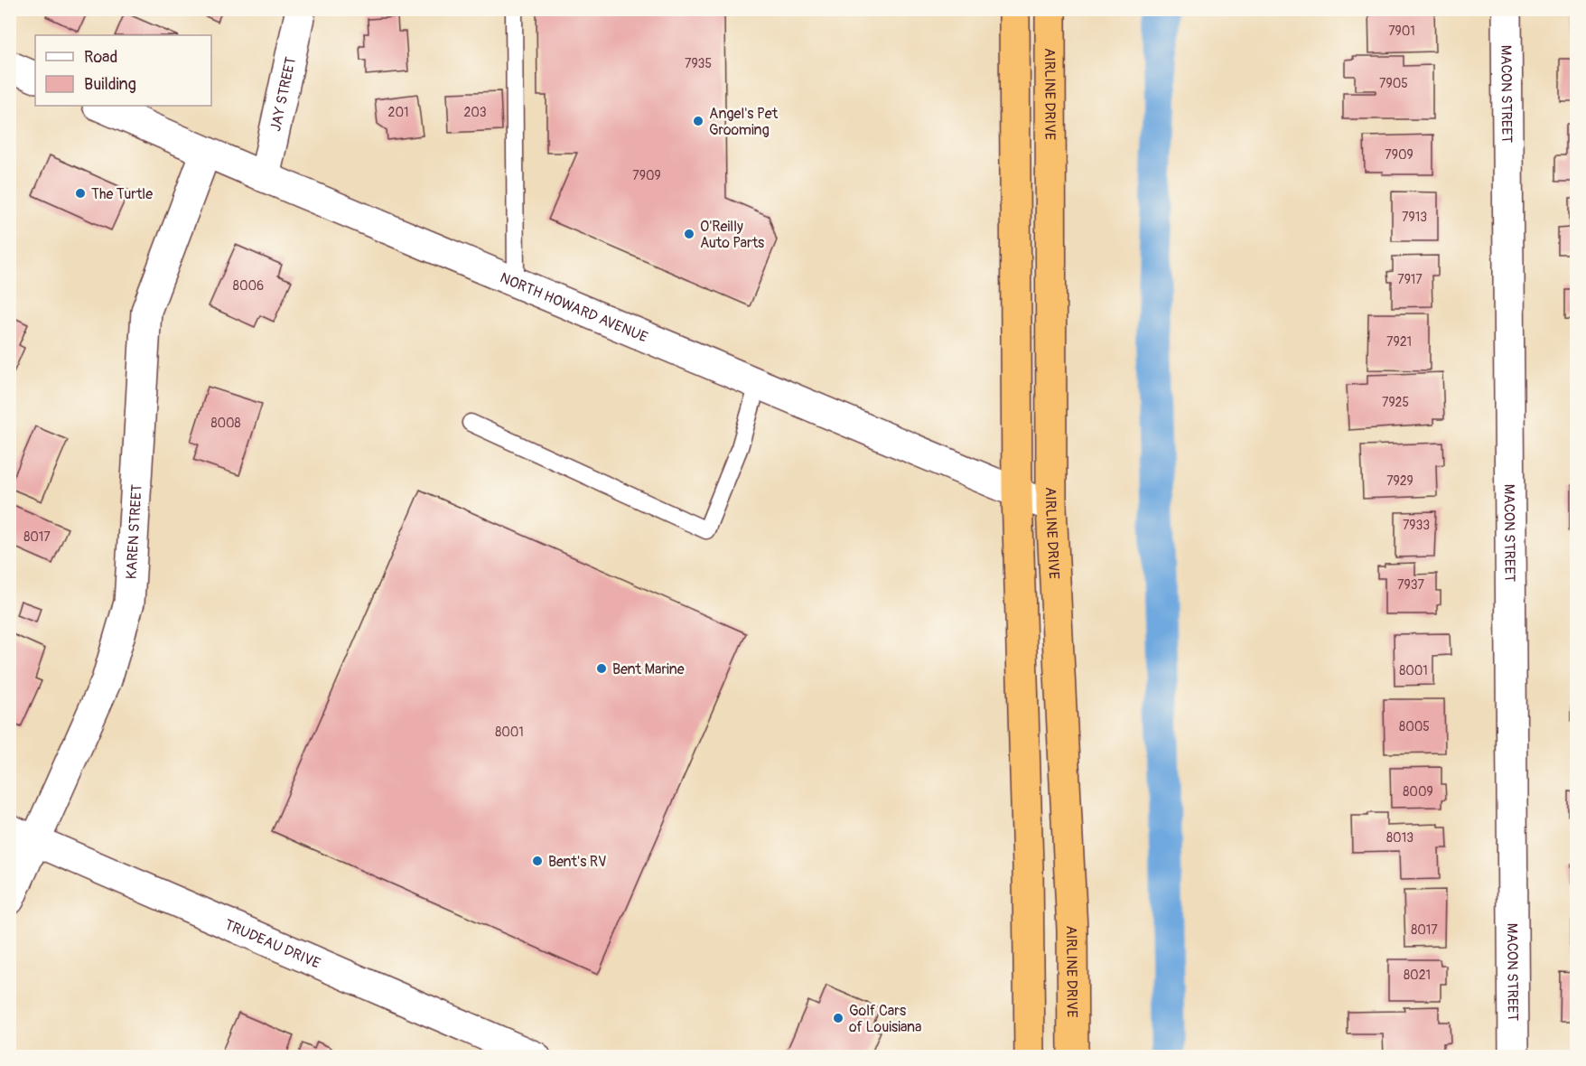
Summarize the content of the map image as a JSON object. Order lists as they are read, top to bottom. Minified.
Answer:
{"streets":{"highway":["AIRLINE DRIVE"],"street":["JAY STREET","MACON STREET","NORTH HOWARD AVENUE","KAREN STREET","TRUDEAU DRIVE"]},"crossings":[["JAY STREET","NORTH HOWARD AVENUE"],["AIRLINE DRIVE","NORTH HOWARD AVENUE"],["NORTH HOWARD AVENUE","KAREN STREET"],["KAREN STREET","TRUDEAU DRIVE"]],"places":["Angel's Pet Grooming","The Turtle","O'Reilly Auto Parts","Bent Marine","Bent's RV","Golf Cars of Louisiana"],"house_numbers":["7901","7935","7905","201","203","7909","7909","7913","7917","8006","7921","7925","8008","7929","7933","8017","7937","8001","8005","8001","8009","8013","8017","8021"],"legend":["Road","Building"]}
